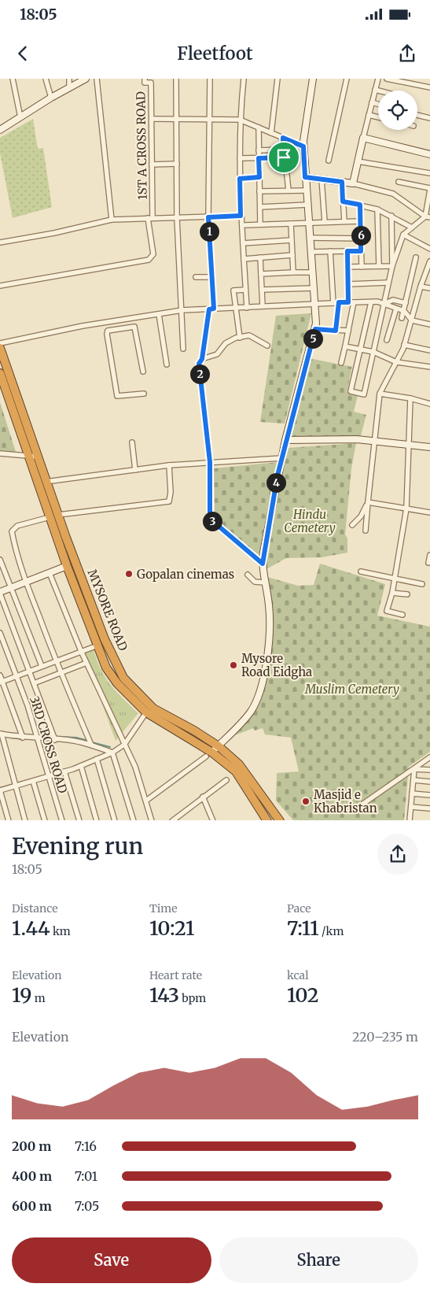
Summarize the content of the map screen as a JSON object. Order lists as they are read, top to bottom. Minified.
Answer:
{"streets":{"highway":["MYSORE ROAD"],"street":["1ST A CROSS ROAD","3RD CROSS ROAD"]},"parks":["Hindu Cemetery","Muslim Cemetery"],"places":["Gopalan cinemas","Mysore Road Eidgha","Masjid e Khabristan"],"page":{"status":"18:05","header":"Fleetfoot","pins":["1","6","5","2","4","3"],"heading":["Evening run","18:05"],"stats":[["Distance","1.44 km"],["Time","10:21"],["Pace","7:11 /km"],["Elevation","19 m"],["Heart rate","143 bpm"],["kcal","102"]],"chart":["Elevation","220–235 m"],"list":[{"name":"200 m","note":"7:16"},{"name":"400 m","note":"7:01"},{"name":"600 m","note":"7:05"}],"buttons":["Save","Share"]}}
